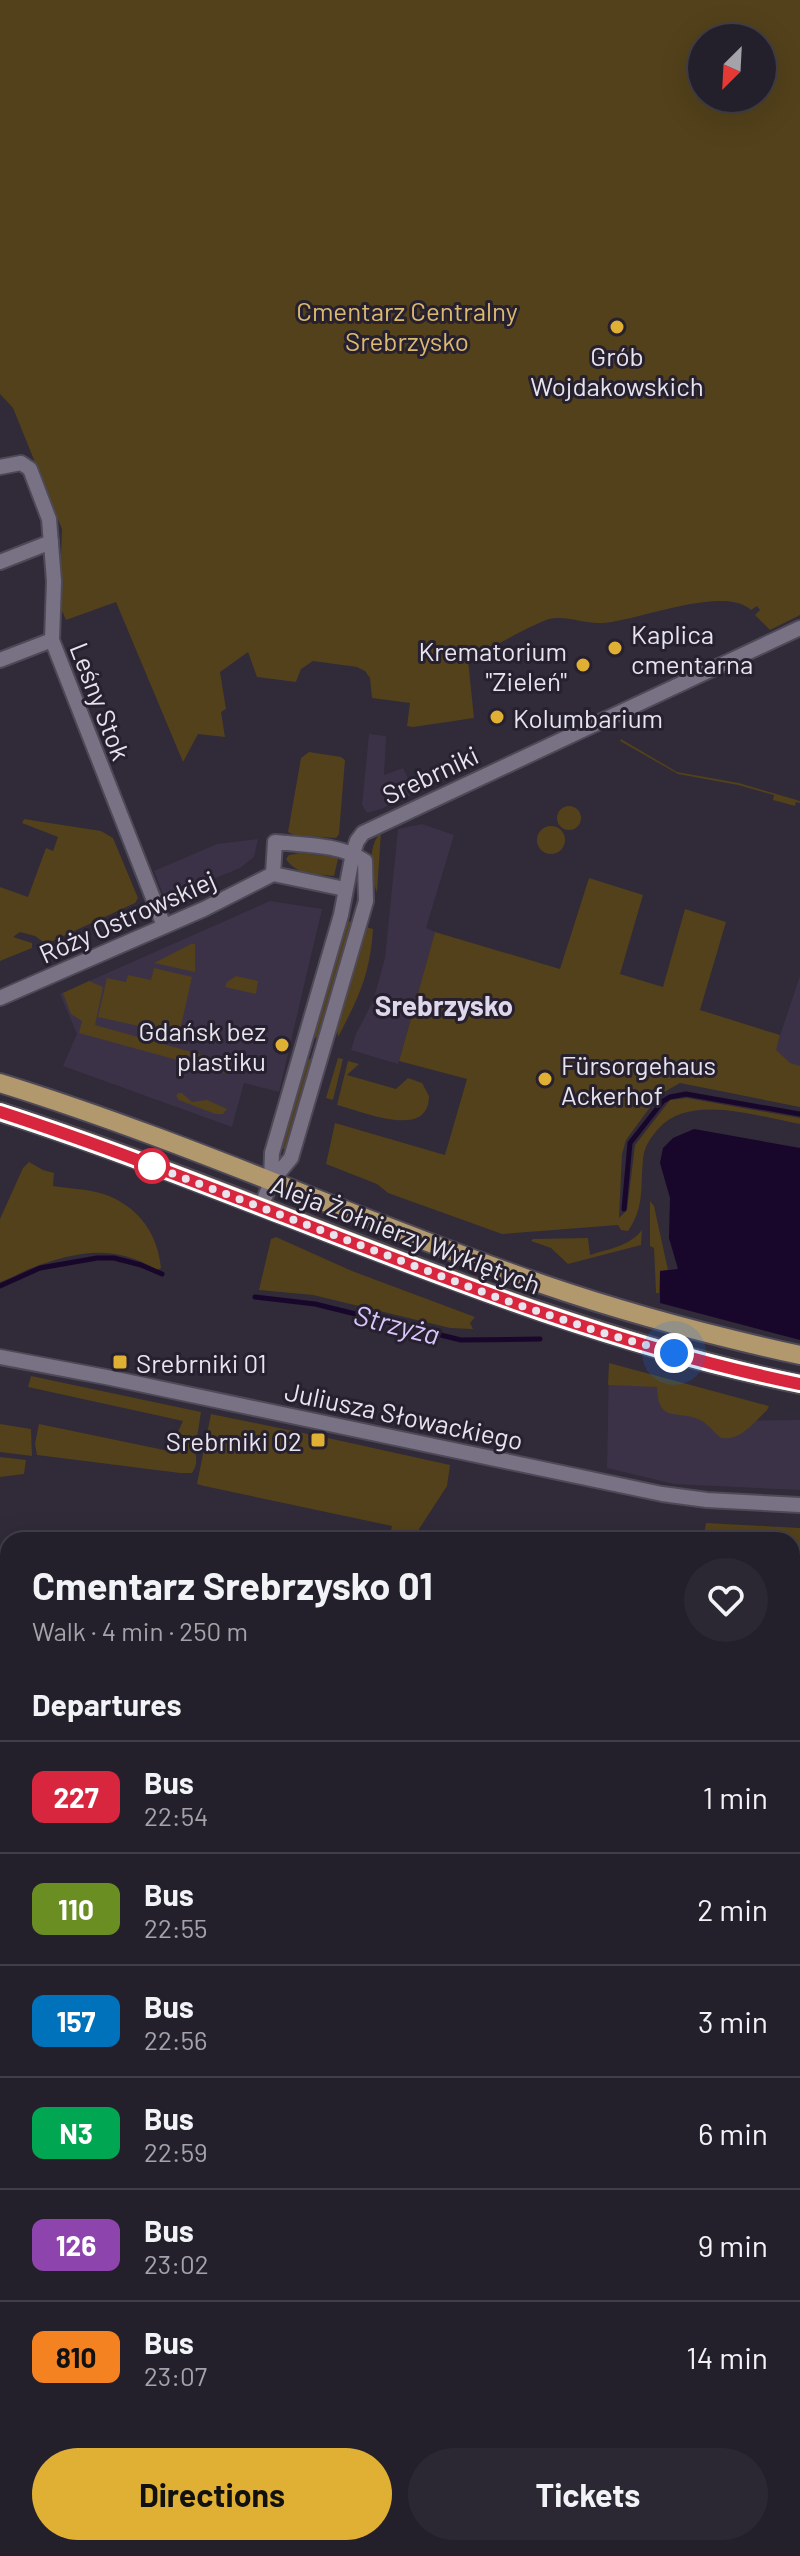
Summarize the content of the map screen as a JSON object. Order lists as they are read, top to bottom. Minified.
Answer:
{"streets":{"main road":["Aleja Żołnierzy Wyklętych"],"street":["Leśny Stok","Srebrniki","Róży Ostrowskiej","Juliusza Słowackiego"]},"crossings":[["Leśny Stok","Róży Ostrowskiej"],["Srebrniki","Aleja Żołnierzy Wyklętych"]],"districts":["Srebrzysko"],"water":["Strzyża"],"parks":["Cmentarz Centralny Srebrzysko"],"places":{"other":["Grób Wojdakowskich","Kaplica cmentarna","Krematorium \"Zieleń\"","Kolumbarium","Gdańsk bez plastiku","Fürsorgehaus Ackerhof"],"transit":["Srebrniki 01","Srebrniki 02"]},"lines":["bus line 227"],"north":"bottom left","page":{"heading":[["Cmentarz Srebrzysko 01","Walk · 4 min · 250 m"],"Departures"],"list":[{"mark":"227","name":"Bus","note":"22:54","value":"1 min"},{"mark":"110","name":"Bus","note":"22:55","value":"2 min"},{"mark":"157","name":"Bus","note":"22:56","value":"3 min"},{"mark":"N3","name":"Bus","note":"22:59","value":"6 min"},{"mark":"126","name":"Bus","note":"23:02","value":"9 min"},{"mark":"810","name":"Bus","note":"23:07","value":"14 min"}],"buttons":["Directions","Tickets"]}}
